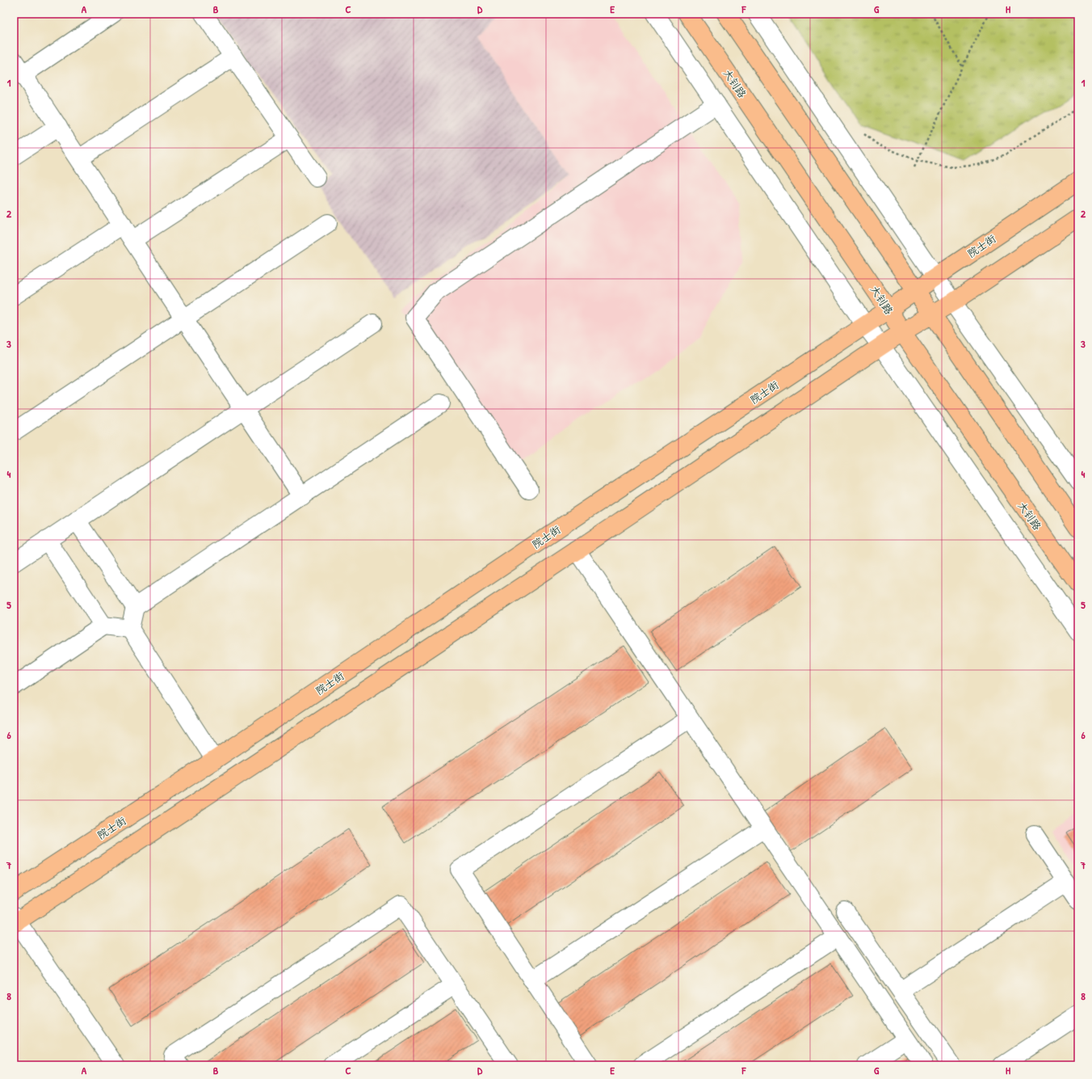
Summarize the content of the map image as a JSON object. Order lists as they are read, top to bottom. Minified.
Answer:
{"streets":{"main road":["大钊路","院士街"]},"crossings":[["大钊路","院士街"]],"grid":{"columns":["A","B","C","D","E","F","G","H"],"rows":["1","2","3","4","5","6","7","8"]}}
